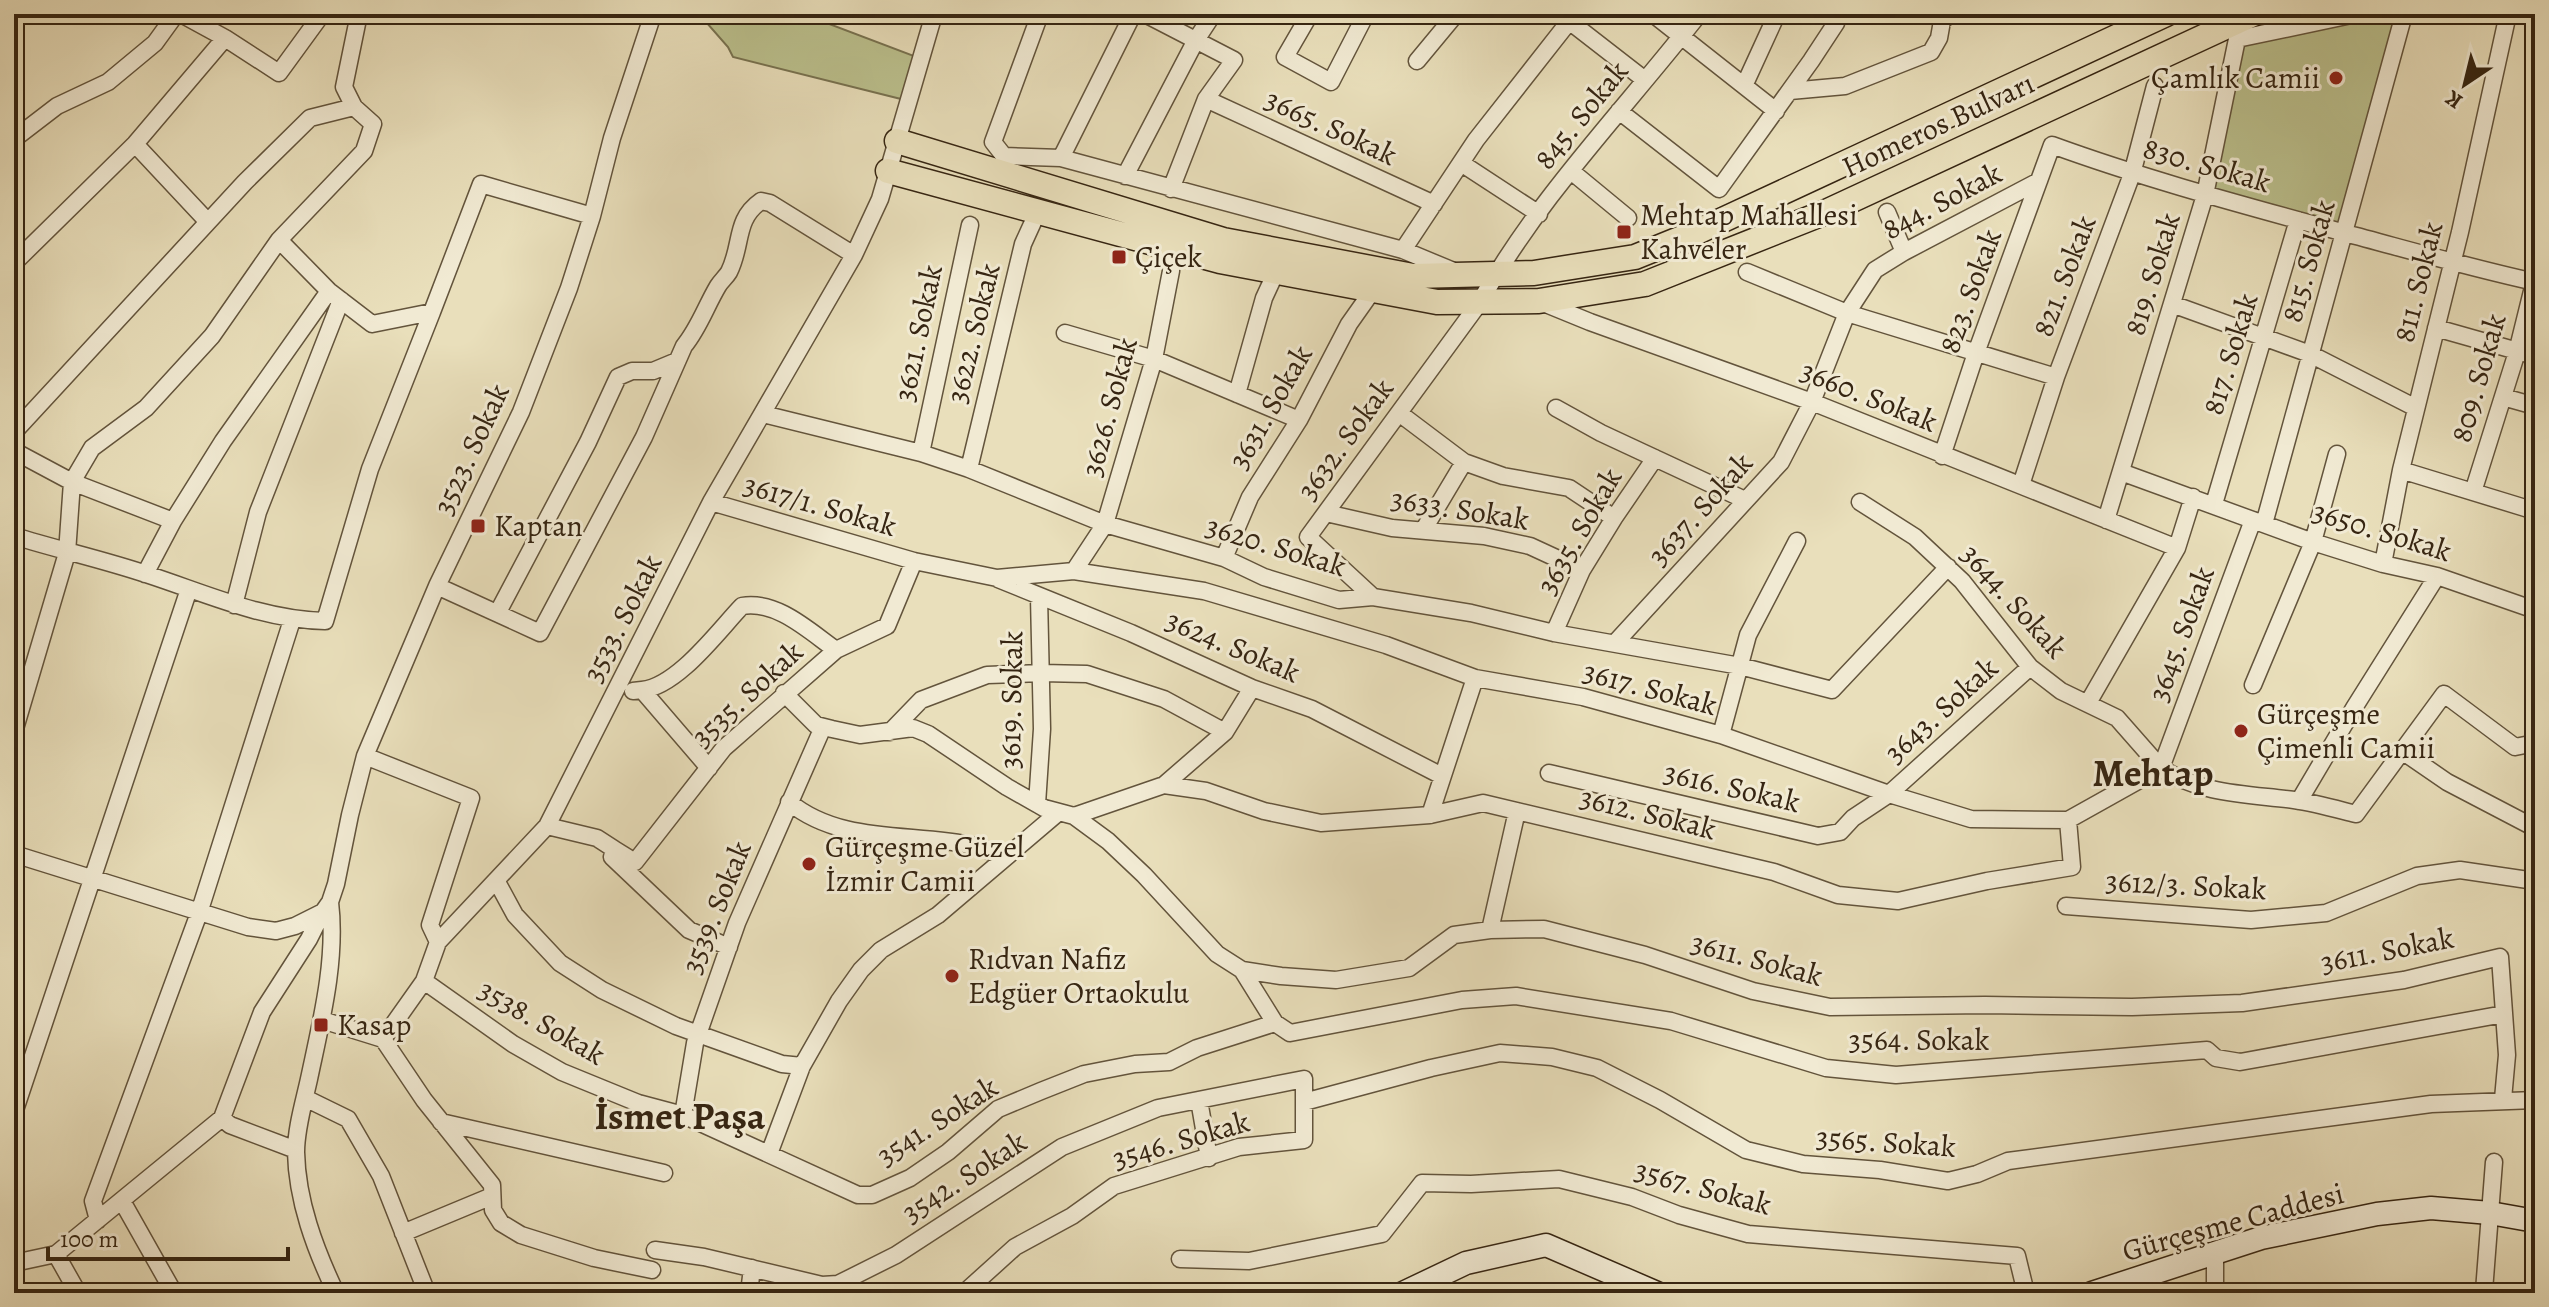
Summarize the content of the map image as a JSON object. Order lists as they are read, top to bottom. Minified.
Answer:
{"streets":{"main road":["Homeros Bulvarı","Gürçeşme Caddesi"],"street":["845. Sokak","3665. Sokak","830. Sokak","844. Sokak","815. Sokak","819. Sokak","821. Sokak","811. Sokak","823. Sokak","3621. Sokak","3622. Sokak","817. Sokak","809. Sokak","3660. Sokak","3626. Sokak","3631. Sokak","3632. Sokak","3523. Sokak","3617/1. Sokak","3633. Sokak","3637. Sokak","3635. Sokak","3650. Sokak","3620. Sokak","3644. Sokak","3533. Sokak","3645. Sokak","3624. Sokak","3617. Sokak","3535. Sokak","3619. Sokak","3643. Sokak","3616. Sokak","3612. Sokak","3612/3. Sokak","3539. Sokak","3611. Sokak","3538. Sokak","3564. Sokak","3541. Sokak","3546. Sokak","3565. Sokak","3542. Sokak","3567. Sokak"]},"crossings":[["845. Sokak","Homeros Bulvarı"],["845. Sokak","3632. Sokak"],["Homeros Bulvarı","3622. Sokak"],["Homeros Bulvarı","3660. Sokak"],["Homeros Bulvarı","3626. Sokak"],["Homeros Bulvarı","3631. Sokak"],["Homeros Bulvarı","3632. Sokak"],["Homeros Bulvarı","3533. Sokak"],["830. Sokak","815. Sokak"],["830. Sokak","819. Sokak"],["830. Sokak","821. Sokak"],["830. Sokak","811. Sokak"],["830. Sokak","823. Sokak"],["830. Sokak","817. Sokak"],["830. Sokak","809. Sokak"],["844. Sokak","823. Sokak"],["844. Sokak","3660. Sokak"],["844. Sokak","3637. Sokak"],["815. Sokak","3650. Sokak"],["815. Sokak","3645. Sokak"],["819. Sokak","3660. Sokak"],["819. Sokak","3650. Sokak"],["821. Sokak","3660. Sokak"],["811. Sokak","3650. Sokak"],["823. Sokak","3660. Sokak"],["3621. Sokak","3620. Sokak"],["3622. Sokak","3620. Sokak"],["817. Sokak","3650. Sokak"],["3660. Sokak","3637. Sokak"],["3626. Sokak","3620. Sokak"],["3626. Sokak","3617. Sokak"],["3631. Sokak","3620. Sokak"],["3632. Sokak","3633. Sokak"],["3632. Sokak","3620. Sokak"],["3617/1. Sokak","3533. Sokak"],["3617/1. Sokak","3617. Sokak"],["3617/1. Sokak","3535. Sokak"],["3633. Sokak","3635. Sokak"],["3637. Sokak","3620. Sokak"],["3635. Sokak","3620. Sokak"],["3650. Sokak","3645. Sokak"],["3620. Sokak","3644. Sokak"],["3620. Sokak","3533. Sokak"],["3644. Sokak","3645. Sokak"],["3644. Sokak","3617. Sokak"],["3644. Sokak","3643. Sokak"],["3533. Sokak","3538. Sokak"],["3645. Sokak","3617. Sokak"],["3624. Sokak","3617. Sokak"],["3624. Sokak","3619. Sokak"],["3617. Sokak","3535. Sokak"],["3617. Sokak","3643. Sokak"],["3617. Sokak","3616. Sokak"],["3617. Sokak","3612. Sokak"],["3619. Sokak","3611. Sokak"],["3643. Sokak","3616. Sokak"],["3539. Sokak","3611. Sokak"],["3539. Sokak","3538. Sokak"],["3611. Sokak","3564. Sokak"],["3538. Sokak","3541. Sokak"],["3564. Sokak","3541. Sokak"],["3546. Sokak","3565. Sokak"],["3546. Sokak","3542. Sokak"],["3565. Sokak","3542. Sokak"]],"districts":["Mehtap","İsmet Paşa"],"places":{"other":["Çamlık Camii","Gürçeşme Çimenli Camii","Gürçeşme Güzel İzmir Camii","Rıdvan Nafiz Edgüer Ortaokulu"],"transit":["Mehtap Mahallesi Kahveler","Çiçek","Kaptan","Kasap"]},"scale_bar":"100 m","north":"bottom left"}
